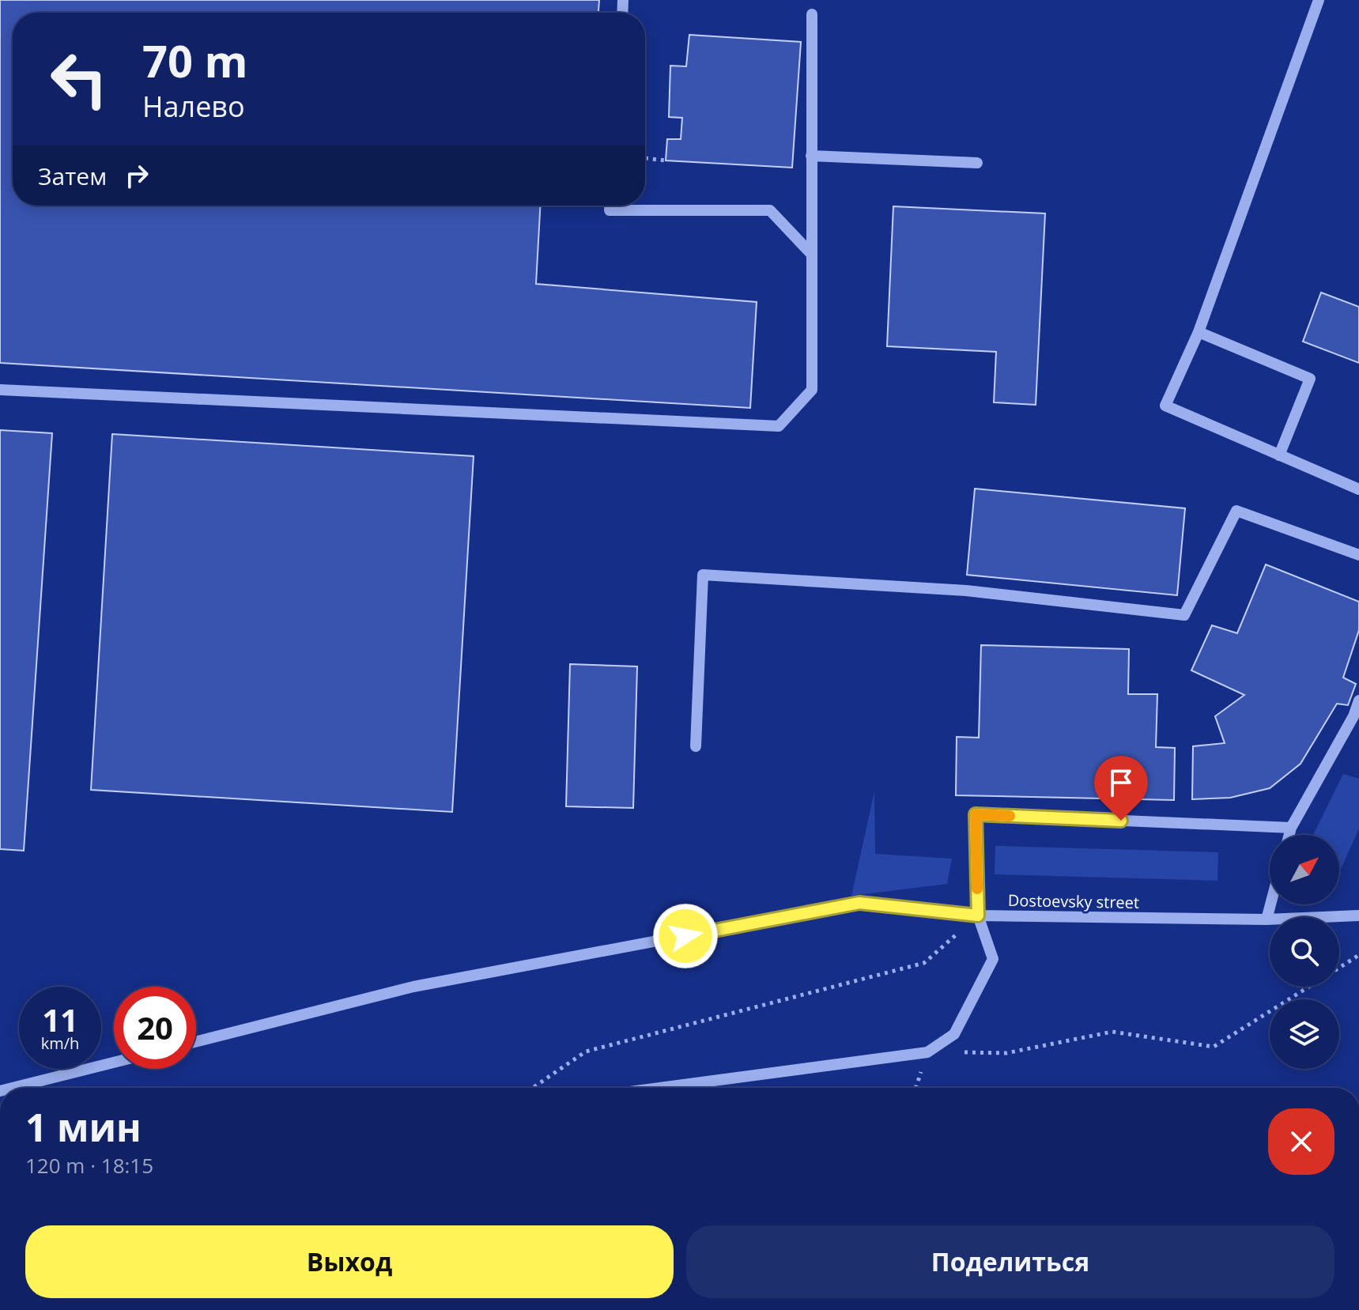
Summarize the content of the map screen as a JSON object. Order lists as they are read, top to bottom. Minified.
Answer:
{"streets":{"street":["Dostoevsky street"]},"north":"top right","page":{"turn":["70 m","Налево"],"then":"Затем","speed":"11 km/h","limit":"20","heading":["1 мин","120 m · 18:15"],"buttons":["Выход","Поделиться"]}}
